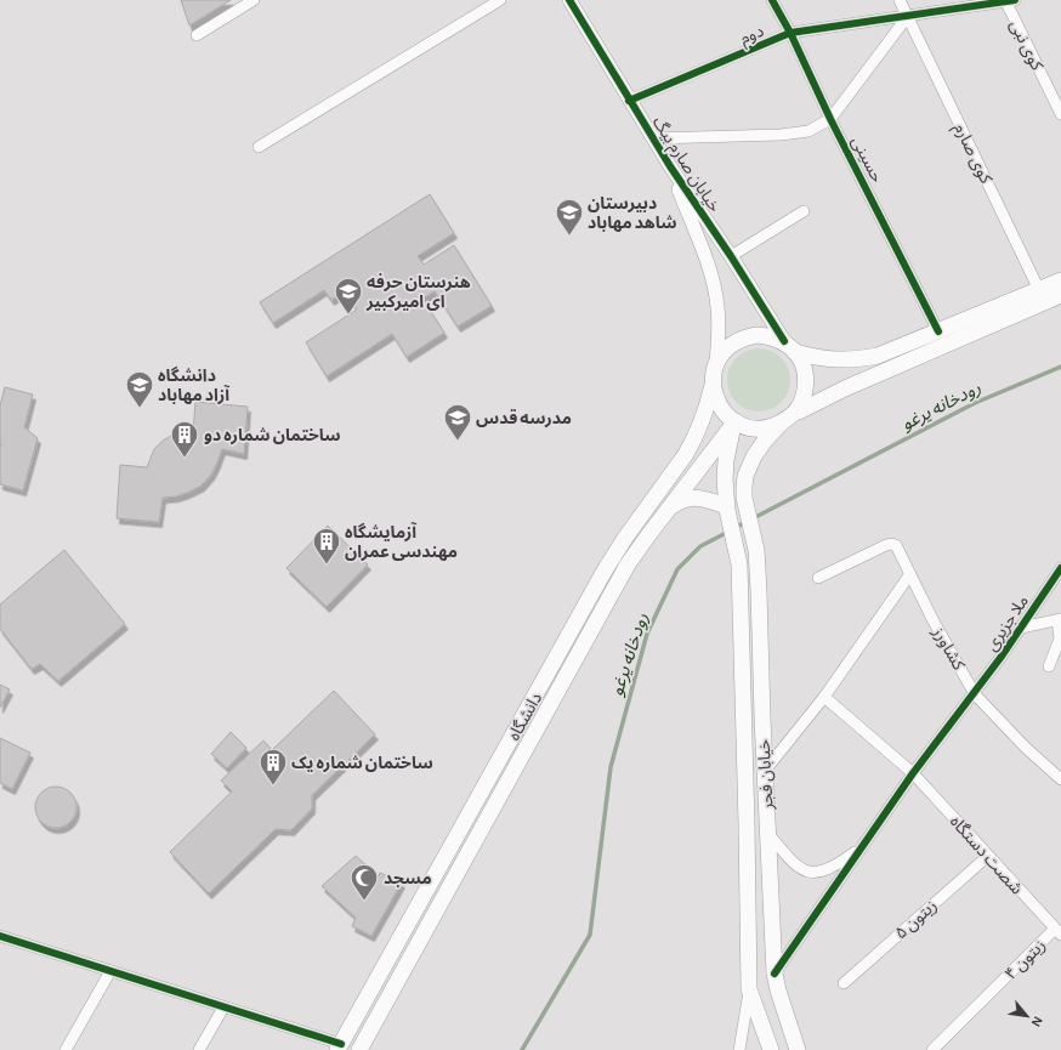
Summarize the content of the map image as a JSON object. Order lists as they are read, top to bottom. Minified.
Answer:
{"streets":{"main road":["دانشگاه","خیابان فجر"],"street":["دوم","کوی نبی","کوی صارم","حسینی","خیابان صارم بیگ","ملا جزیری","کشاورز","شصت دستگاه","زیتون ۵","زیتون ۴"]},"crossings":[["دوم","کوی نبی"],["دوم","کوی صارم"],["دوم","حسینی"],["دوم","خیابان صارم بیگ"],["خیابان صارم بیگ","دانشگاه"],["خیابان صارم بیگ","خیابان فجر"],["ملا جزیری","کشاورز"],["ملا جزیری","خیابان فجر"],["ملا جزیری","شصت دستگاه"],["دانشگاه","خیابان فجر"],["شصت دستگاه","زیتون ۵"],["شصت دستگاه","زیتون ۴"]],"water":["رودخانه یرغو"],"places":{"school or university":["دبیرستان شاهد مهاباد","هنرستان حرفه ای امیرکبیر","دانشگاه آزاد مهاباد","مدرسه قدس"],"building":["ساختمان شماره دو","آزمایشگاه مهندسی عمران","ساختمان شماره یک"],"mosque":["مسجد"]},"north":"bottom right"}
